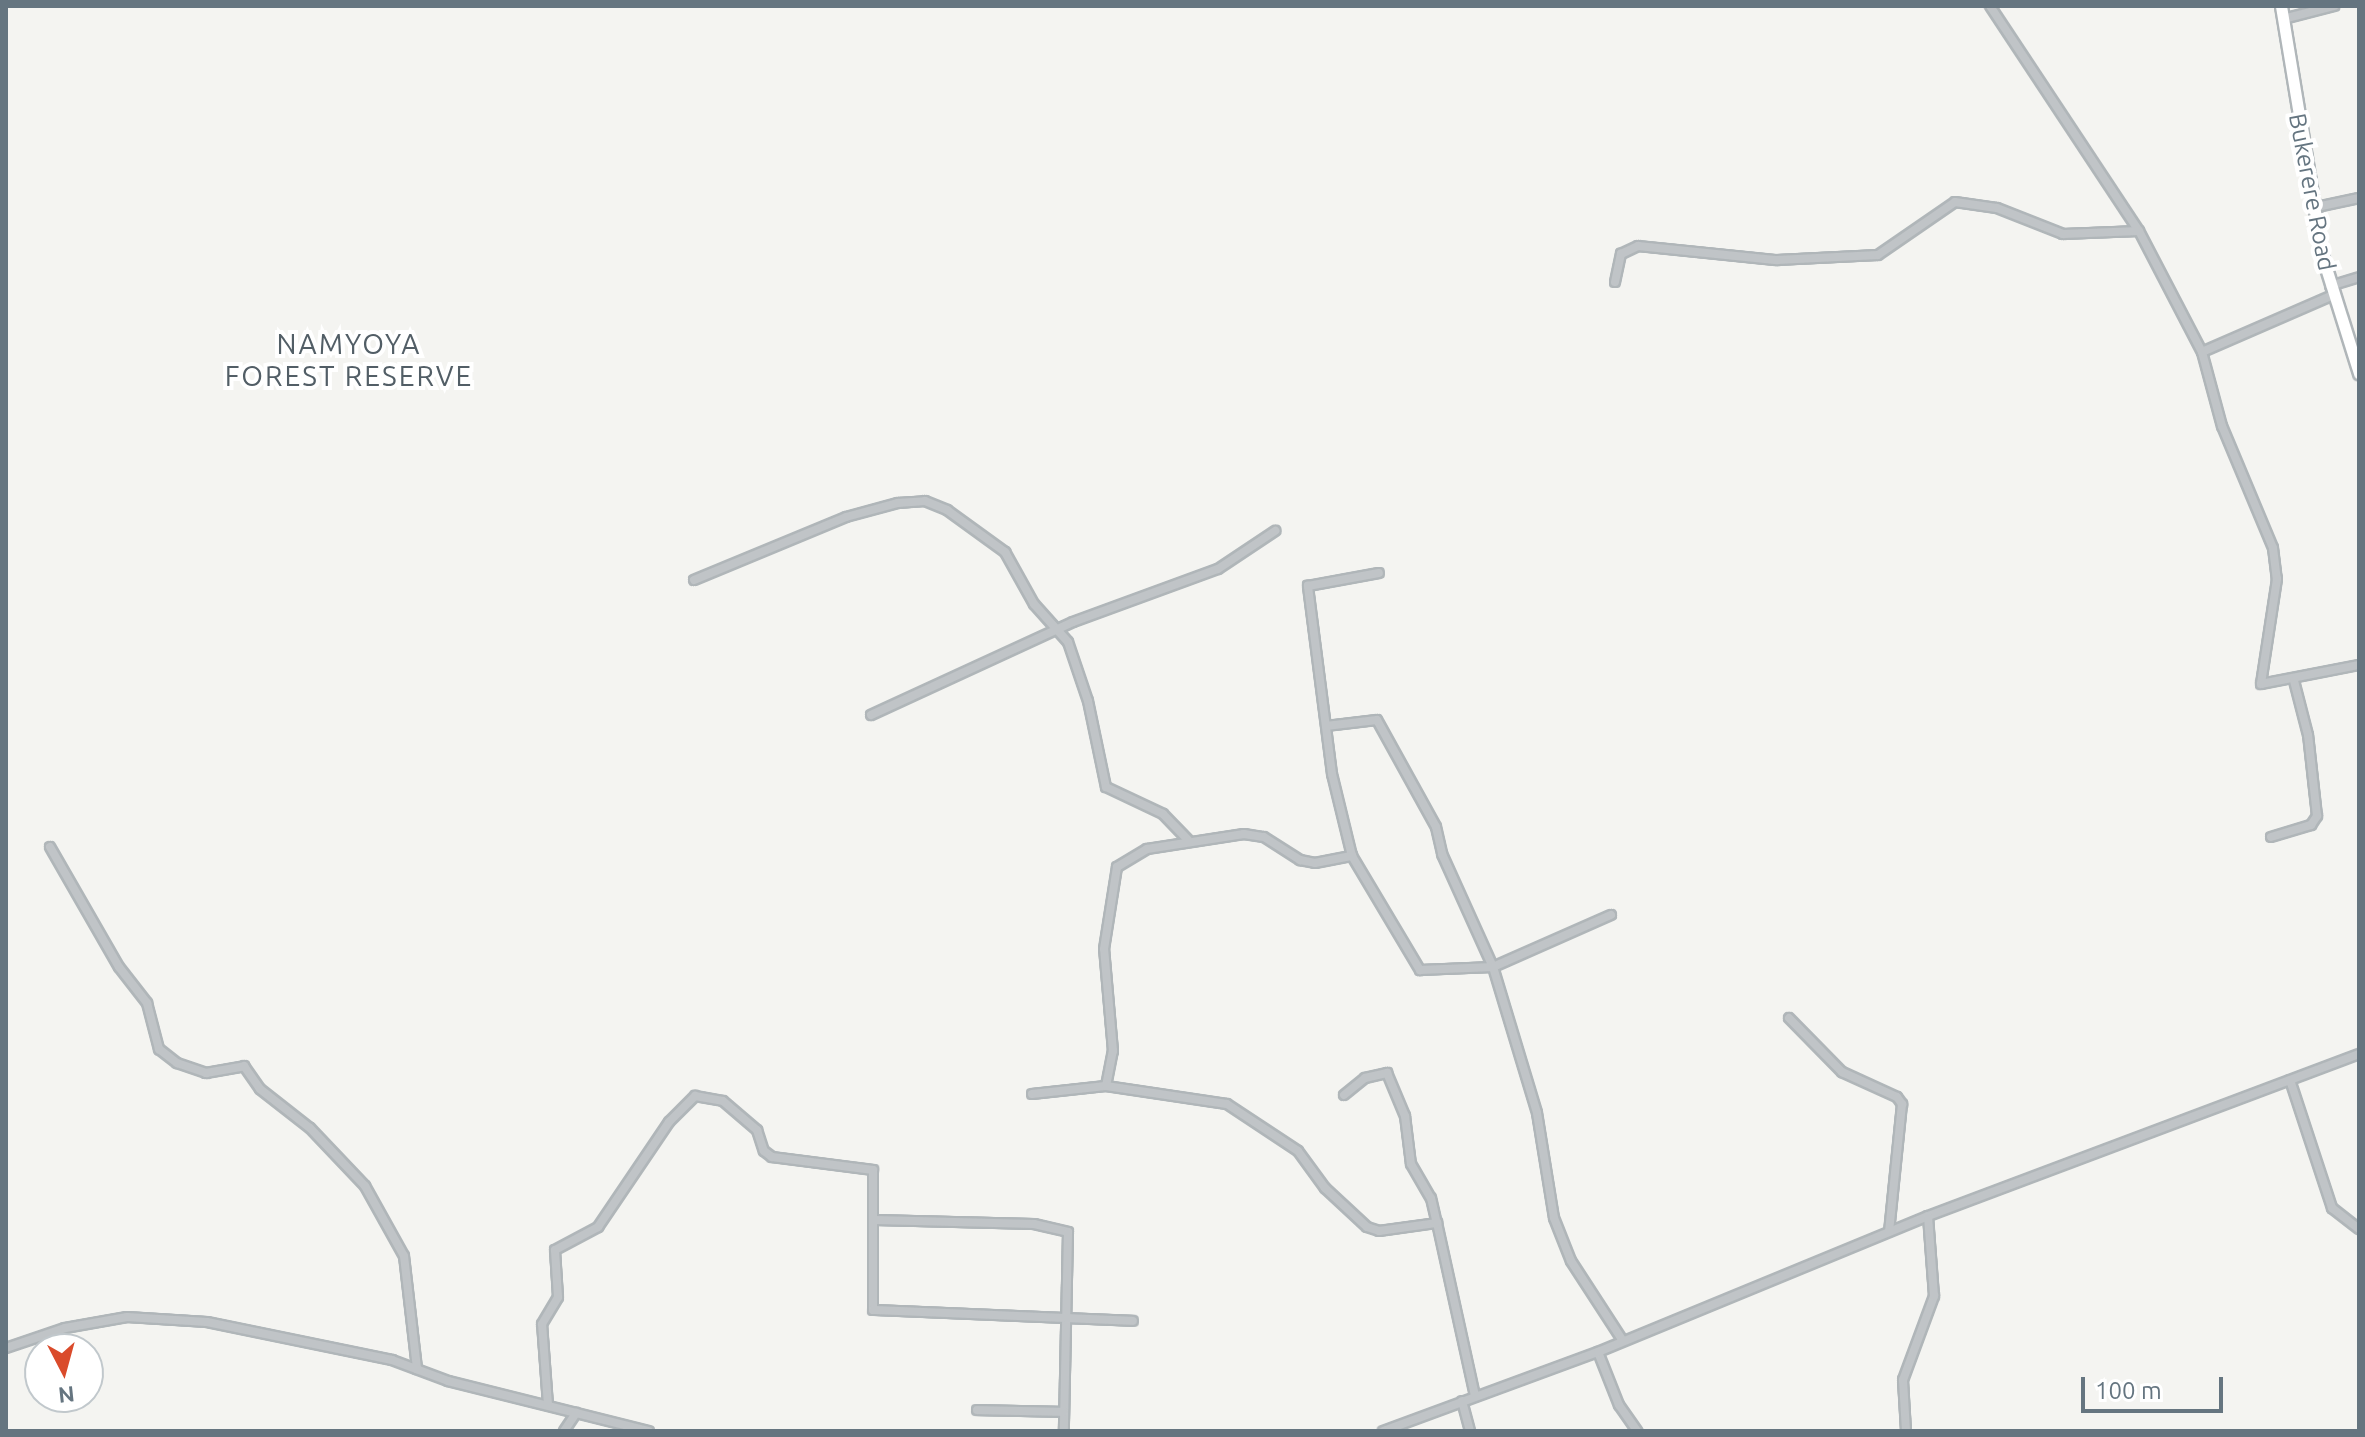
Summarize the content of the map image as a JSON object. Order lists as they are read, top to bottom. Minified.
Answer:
{"streets":{"street":["Bukerere Road"]},"districts":["NAMYOYA FOREST RESERVE"],"scale_bar":"100 m","north":"bottom"}
